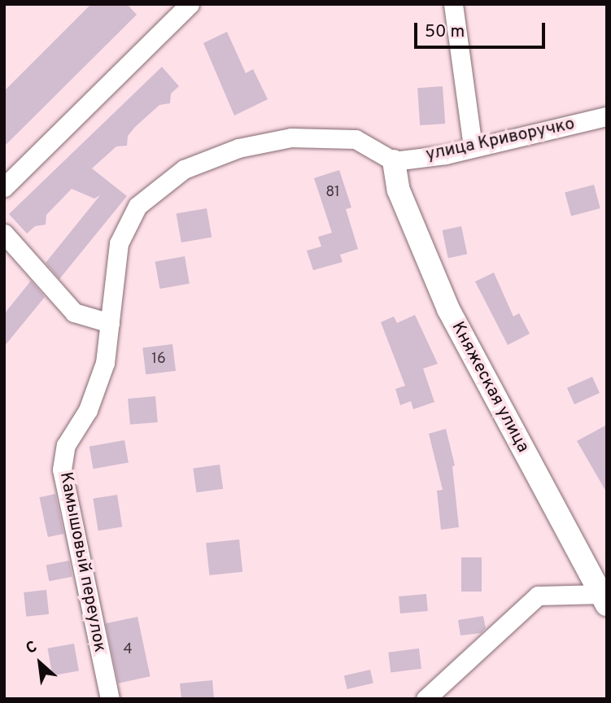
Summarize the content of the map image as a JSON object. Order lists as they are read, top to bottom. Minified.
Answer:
{"streets":{"street":["улица Криворучко","Княжеская улица","Камышовый переулок"]},"crossings":[["улица Криворучко","Княжеская улица"],["улица Криворучко","Камышовый переулок"],["Княжеская улица","Камышовый переулок"]],"house_numbers":["81","16","4"],"scale_bar":"50 m","north":"top left"}
